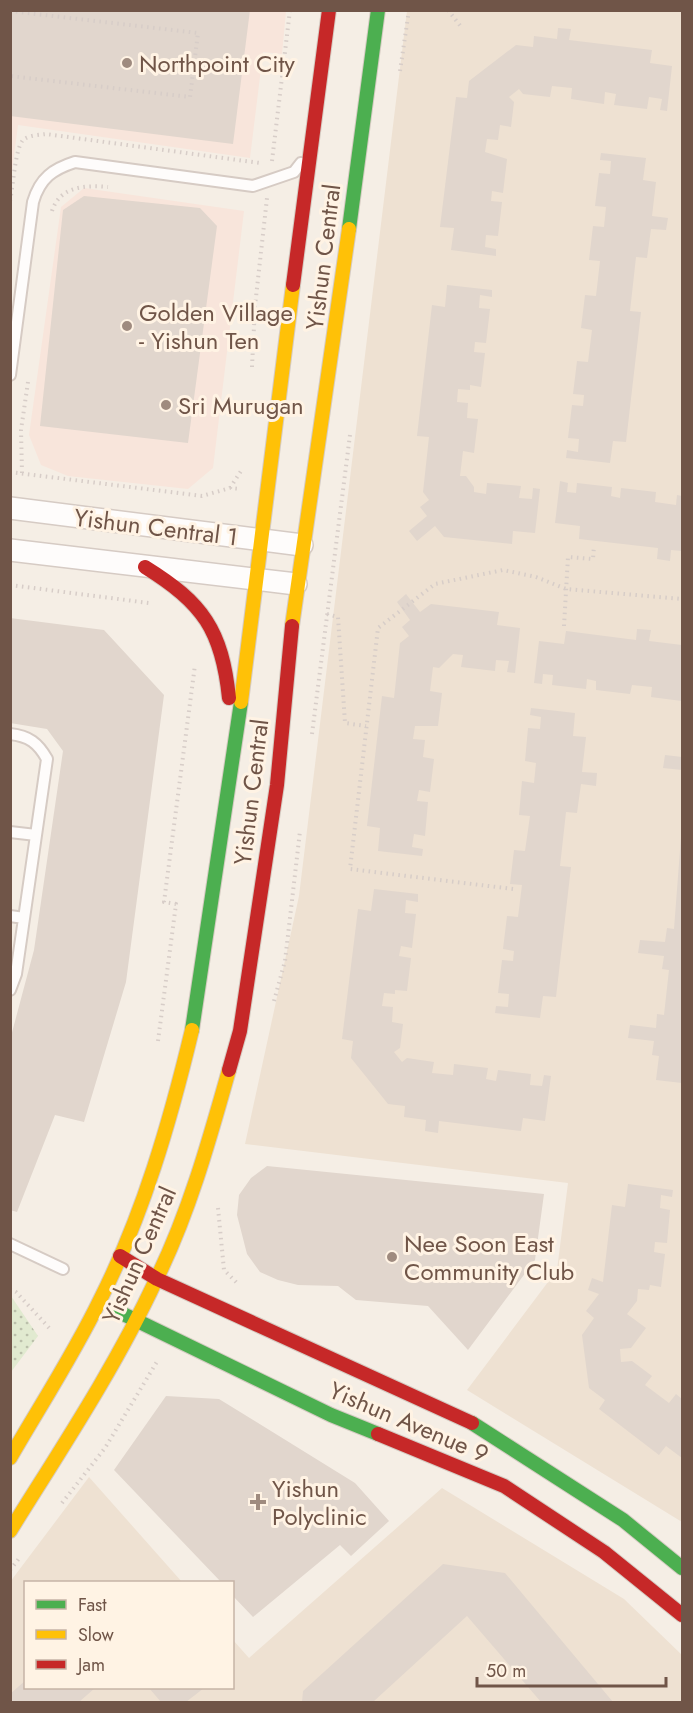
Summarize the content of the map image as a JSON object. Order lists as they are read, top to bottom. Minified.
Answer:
{"streets":{"main road":["Yishun Central","Yishun Avenue 9"],"street":["Yishun Central 1"]},"crossings":[["Yishun Central","Yishun Central 1"],["Yishun Central","Yishun Avenue 9"]],"places":{"other":["Northpoint City","Golden Village - Yishun Ten","Sri Murugan","Nee Soon East Community Club"],"health":["Yishun Polyclinic"]},"legend":["Fast","Slow","Jam"],"scale_bar":"50 m"}
